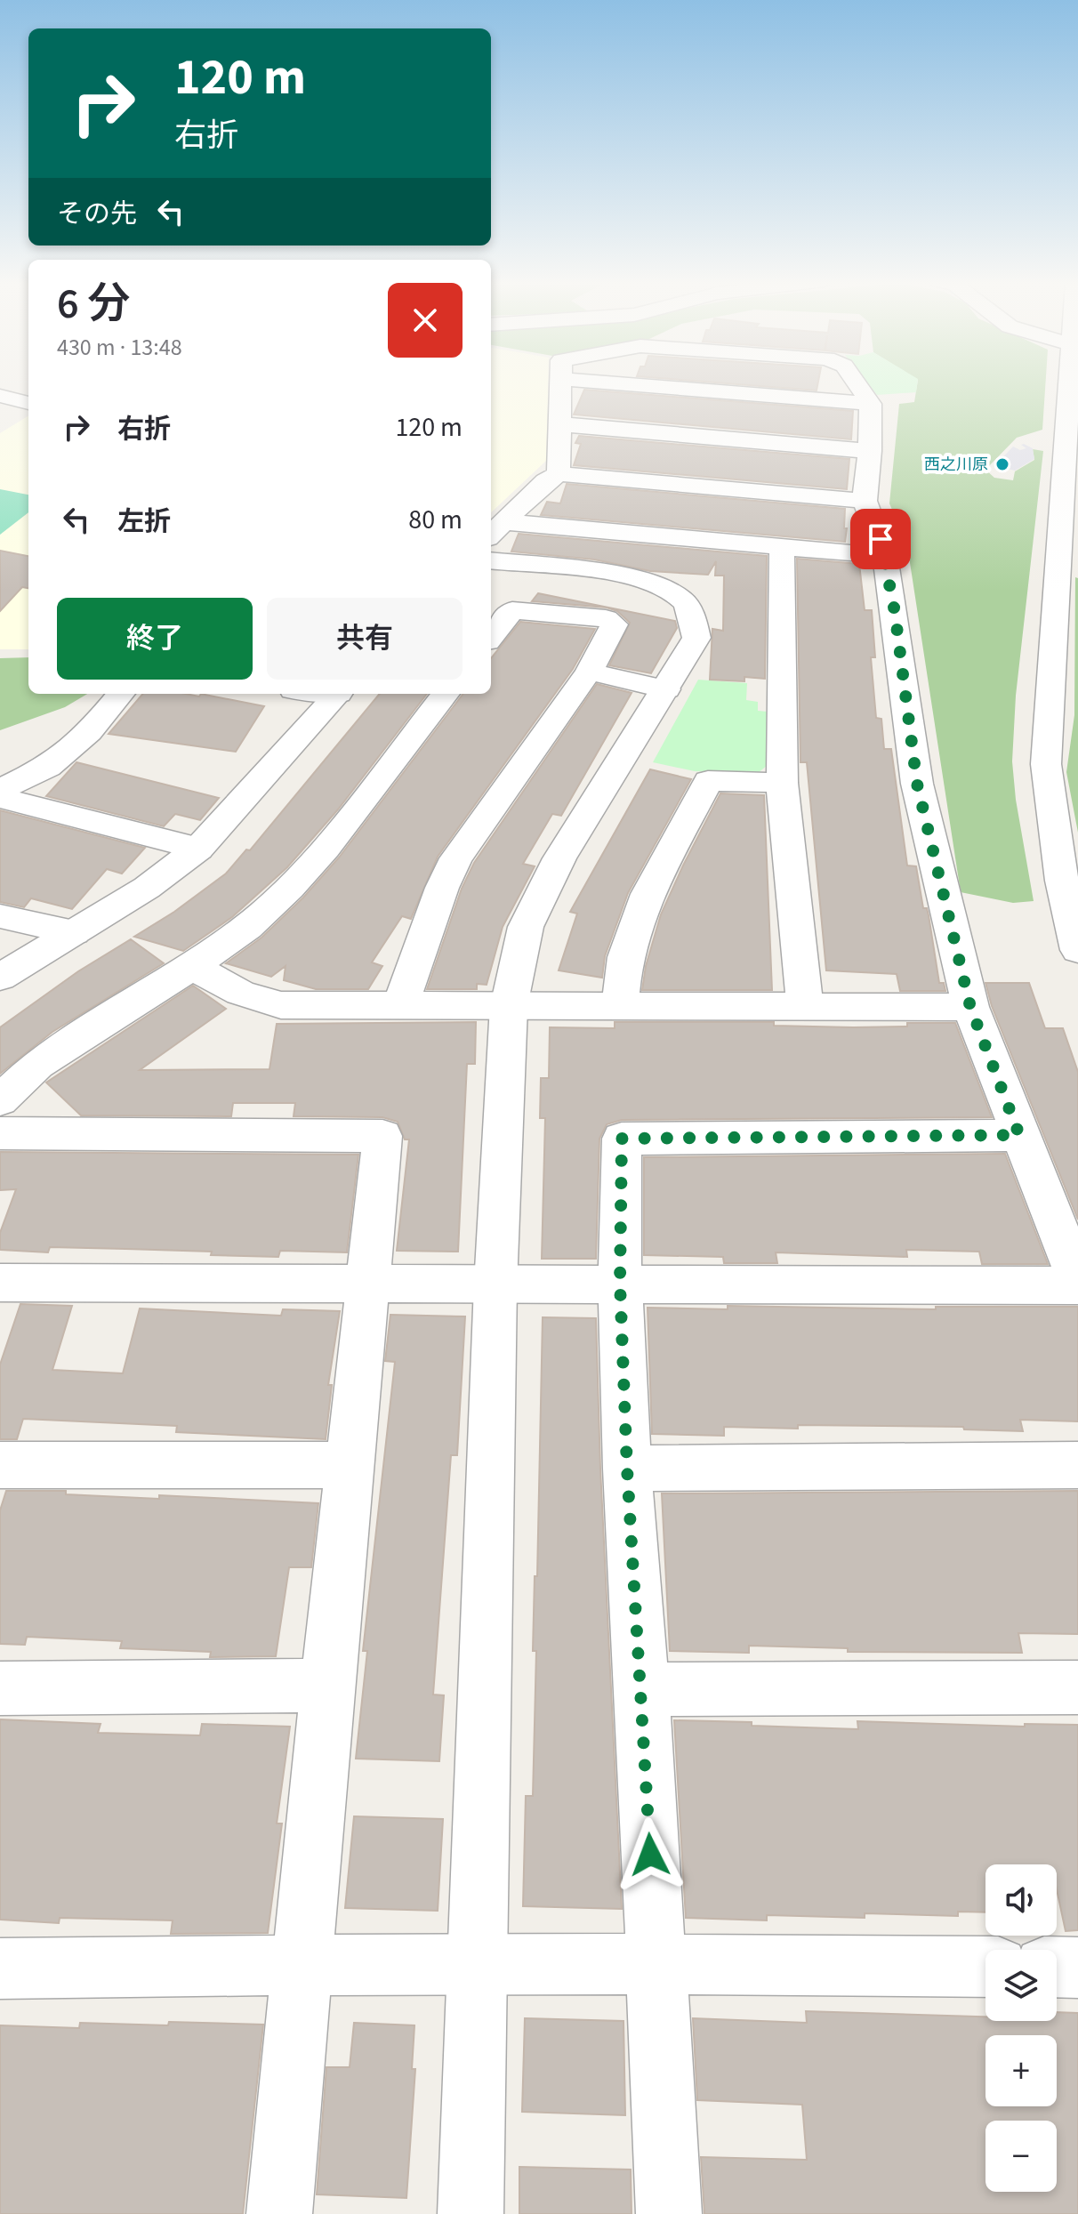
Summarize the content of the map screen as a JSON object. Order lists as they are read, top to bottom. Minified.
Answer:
{"places":["西之川原"],"page":{"turn":["120 m","右折"],"then":"その先","heading":["6 分","430 m · 13:48"],"list":[{"name":"右折","value":"120 m"},{"name":"左折","value":"80 m"}],"buttons":["終了","共有"],"map_buttons":["+","−"]}}
